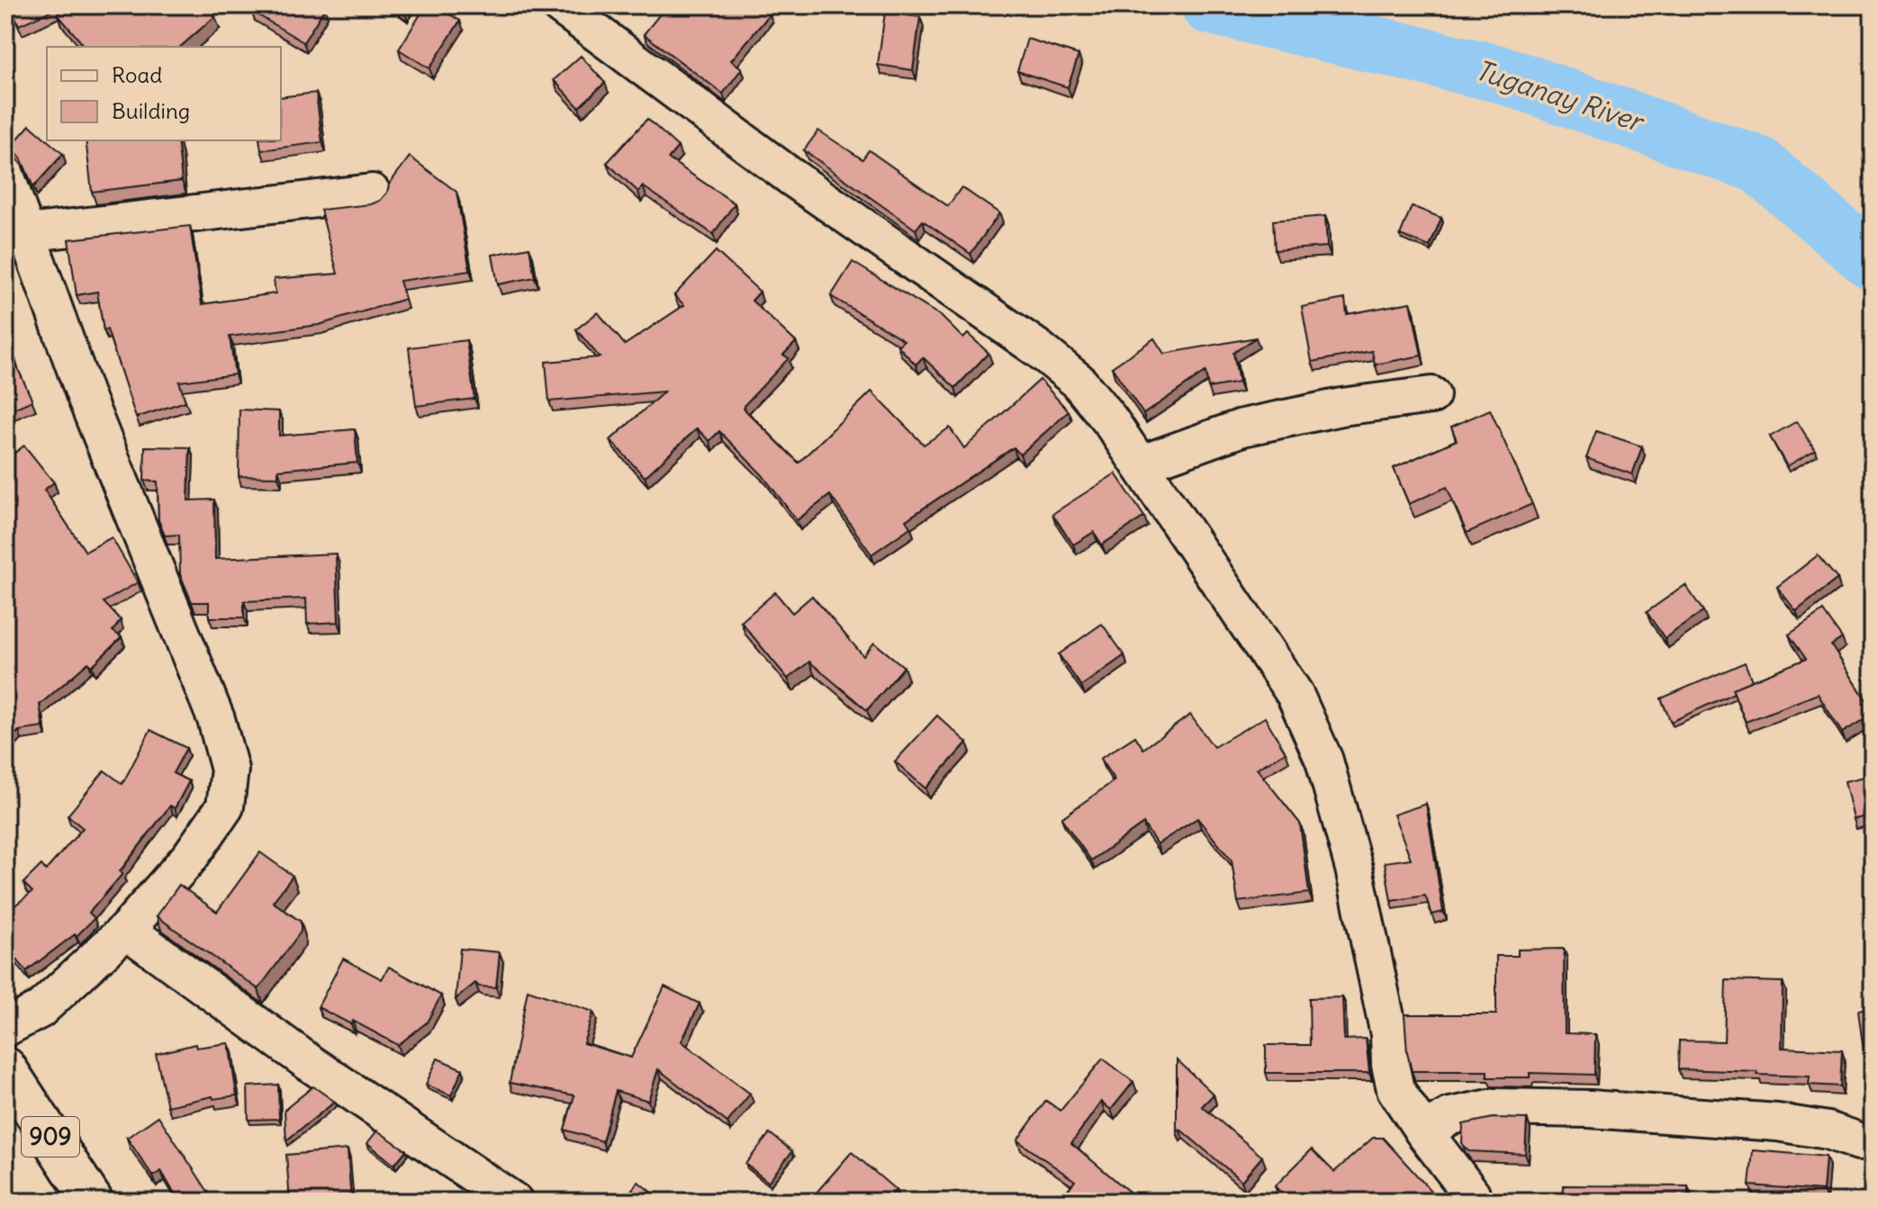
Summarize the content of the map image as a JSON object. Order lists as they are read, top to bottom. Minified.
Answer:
{"streets":{"main road":["909"]},"water":["Tuganay River"],"legend":["Road","Building"]}
